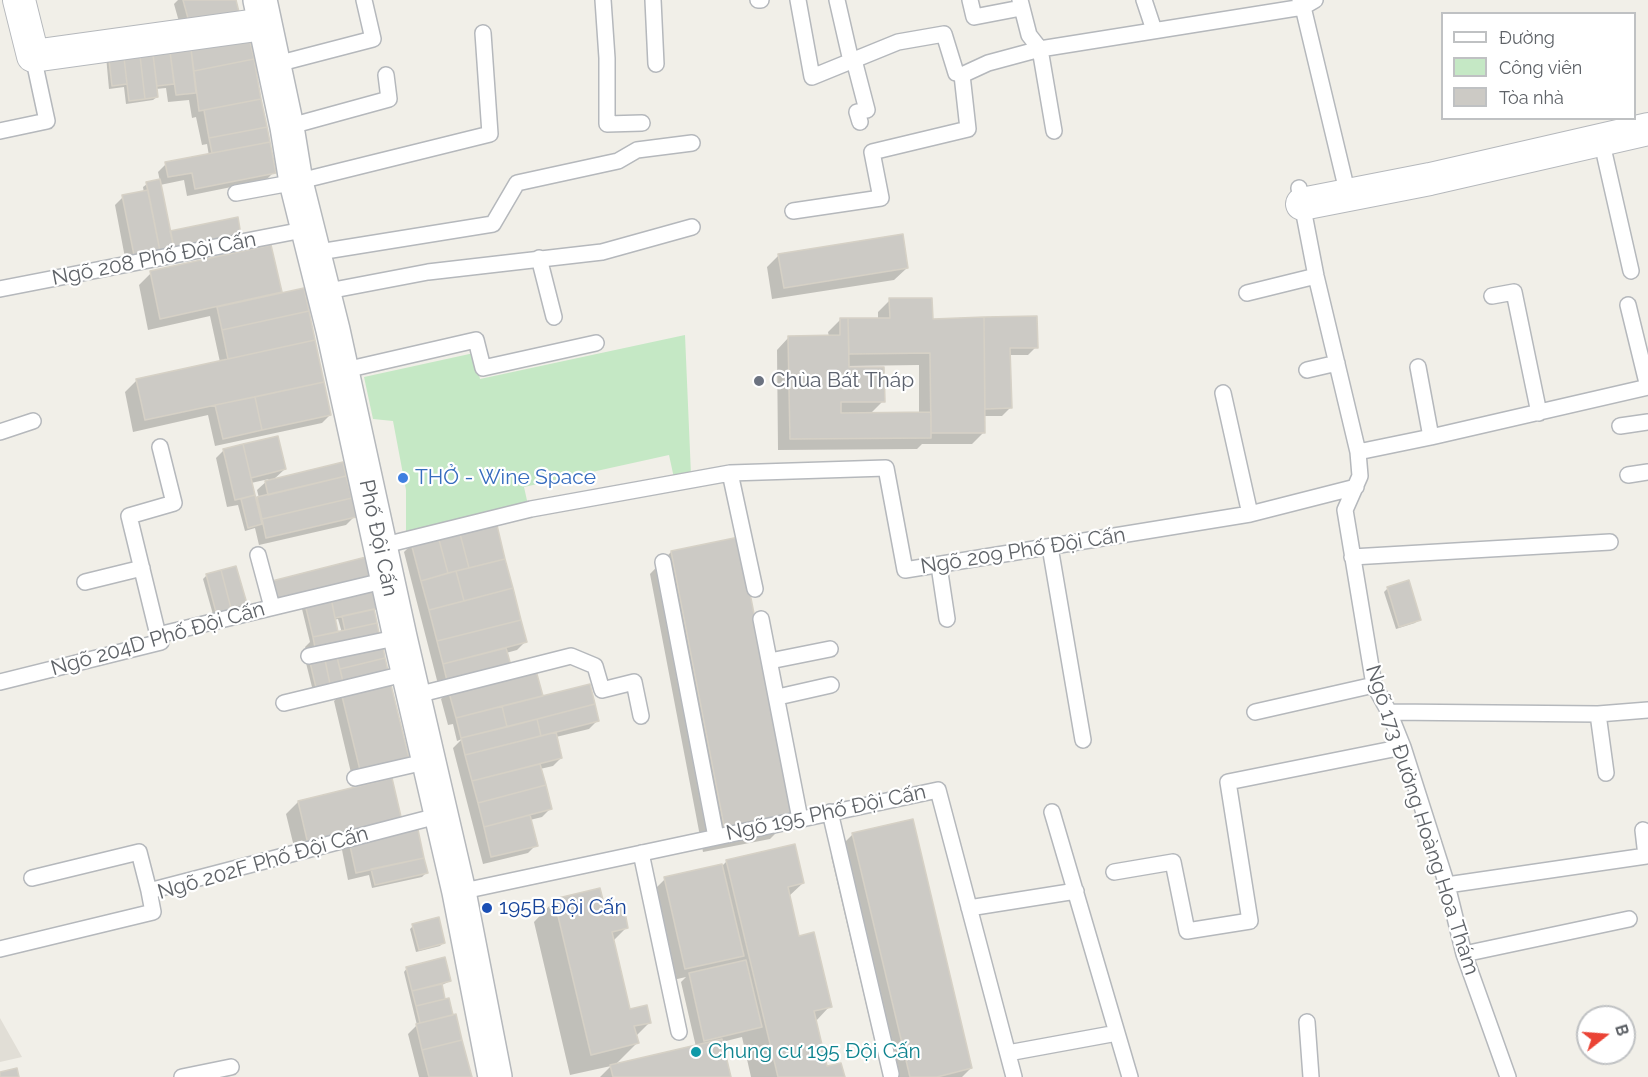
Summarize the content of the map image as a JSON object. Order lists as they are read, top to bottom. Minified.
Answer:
{"streets":{"street":["Phố Đội Cấn","Ngõ 173 Đường Hoàng Hoa Thám"],"lane":["Ngõ 208 Phố Đội Cấn","Ngõ 209 Phố Đội Cấn","Ngõ 204D Phố Đội Cấn","Ngõ 195 Phố Đội Cấn","Ngõ 202F Phố Đội Cấn"]},"crossings":[["Ngõ 208 Phố Đội Cấn","Phố Đội Cấn"],["Phố Đội Cấn","Ngõ 209 Phố Đội Cấn"],["Phố Đội Cấn","Ngõ 204D Phố Đội Cấn"],["Phố Đội Cấn","Ngõ 195 Phố Đội Cấn"],["Phố Đội Cấn","Ngõ 202F Phố Đội Cấn"],["Ngõ 209 Phố Đội Cấn","Ngõ 173 Đường Hoàng Hoa Thám"]],"places":["Chùa Bát Tháp","THỞ - Wine Space","195B Đội Cấn","Chung cư 195 Đội Cấn"],"legend":["Đường","Công viên","Tòa nhà"],"north":"right"}
